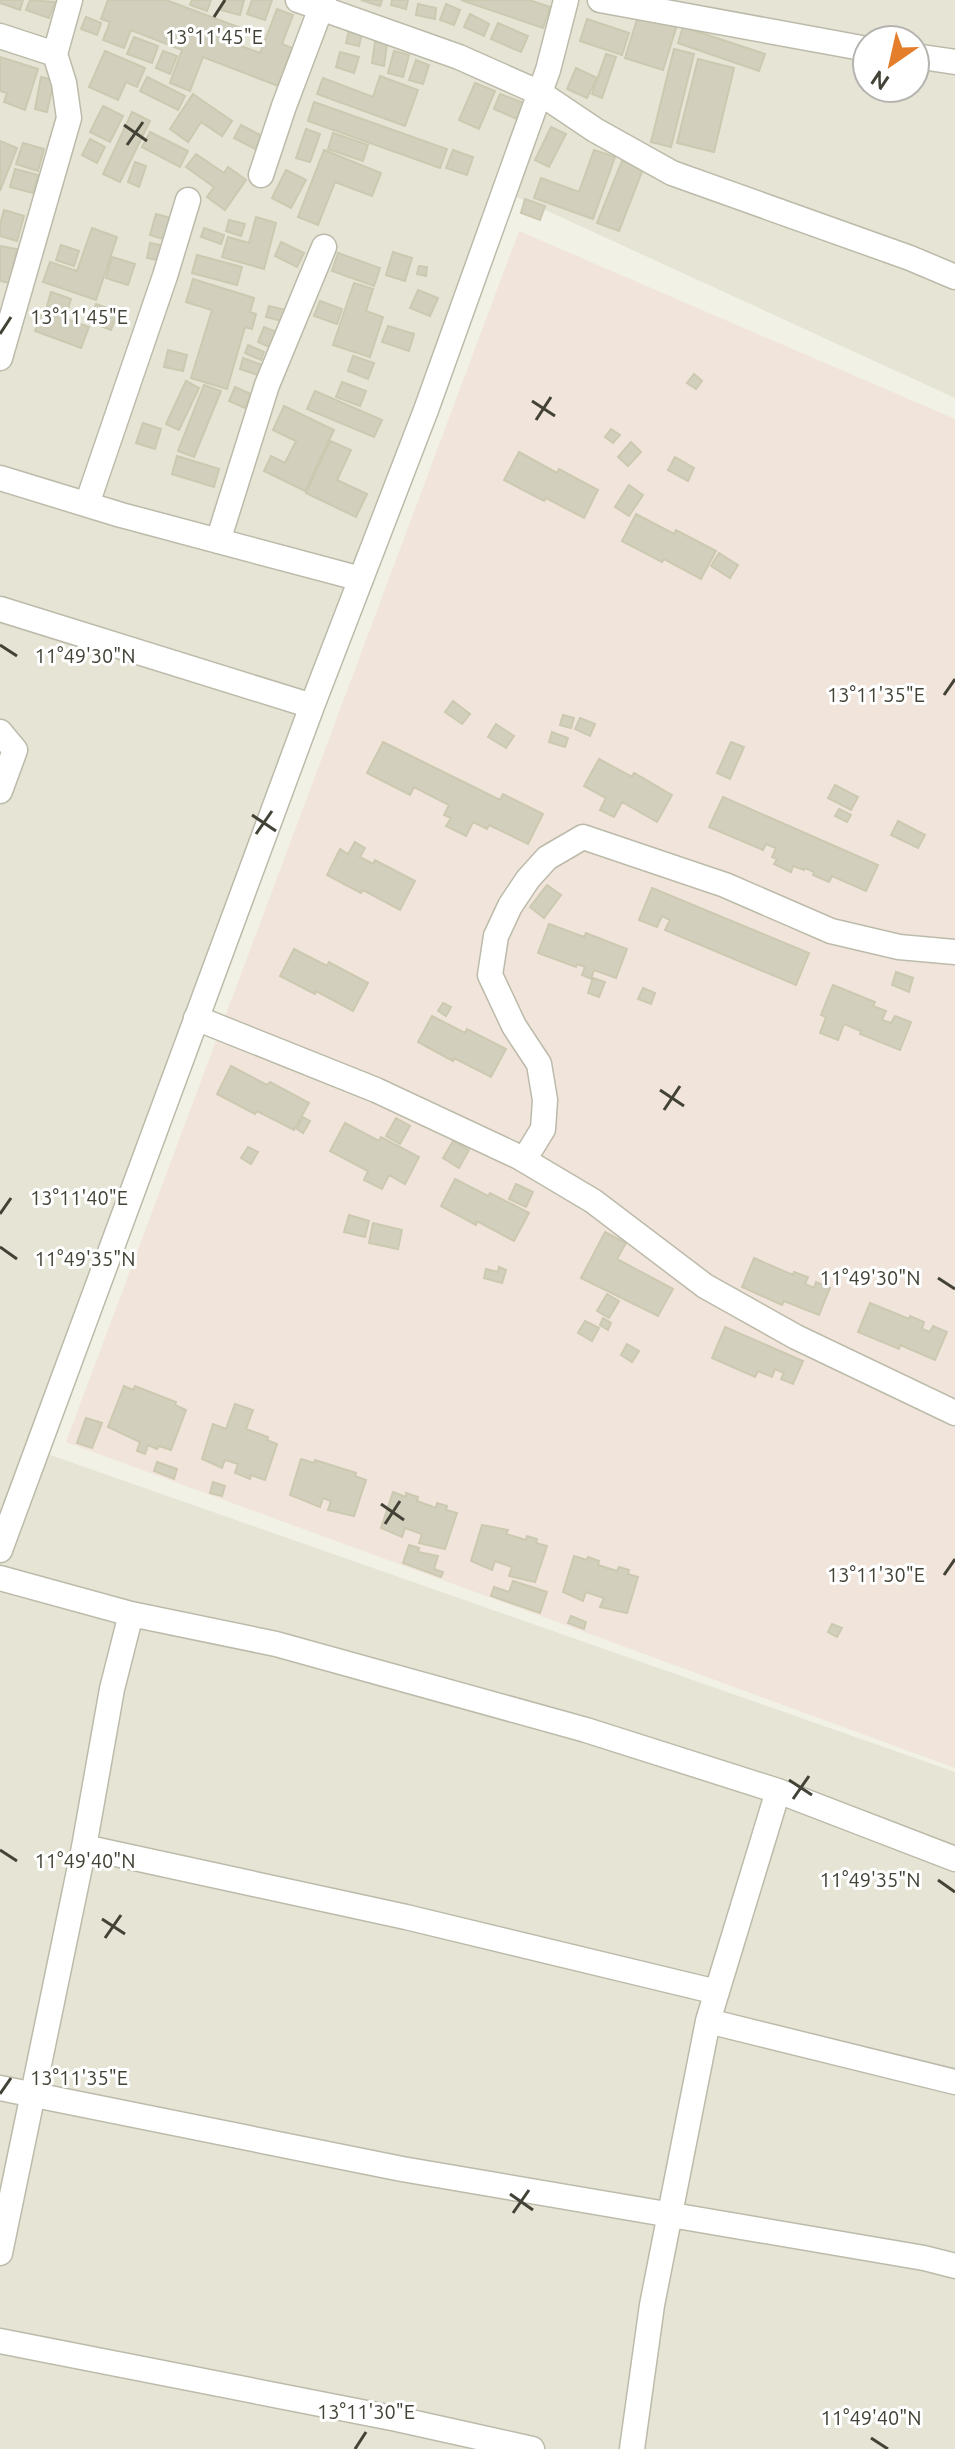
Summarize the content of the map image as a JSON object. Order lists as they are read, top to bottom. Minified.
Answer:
{"north":"bottom left","coordinates":["13°11'45\"E","11°49'30\"N","13°11'35\"E","13°11'40\"E","11°49'35\"N","13°11'30\"E","11°49'40\"N"]}
